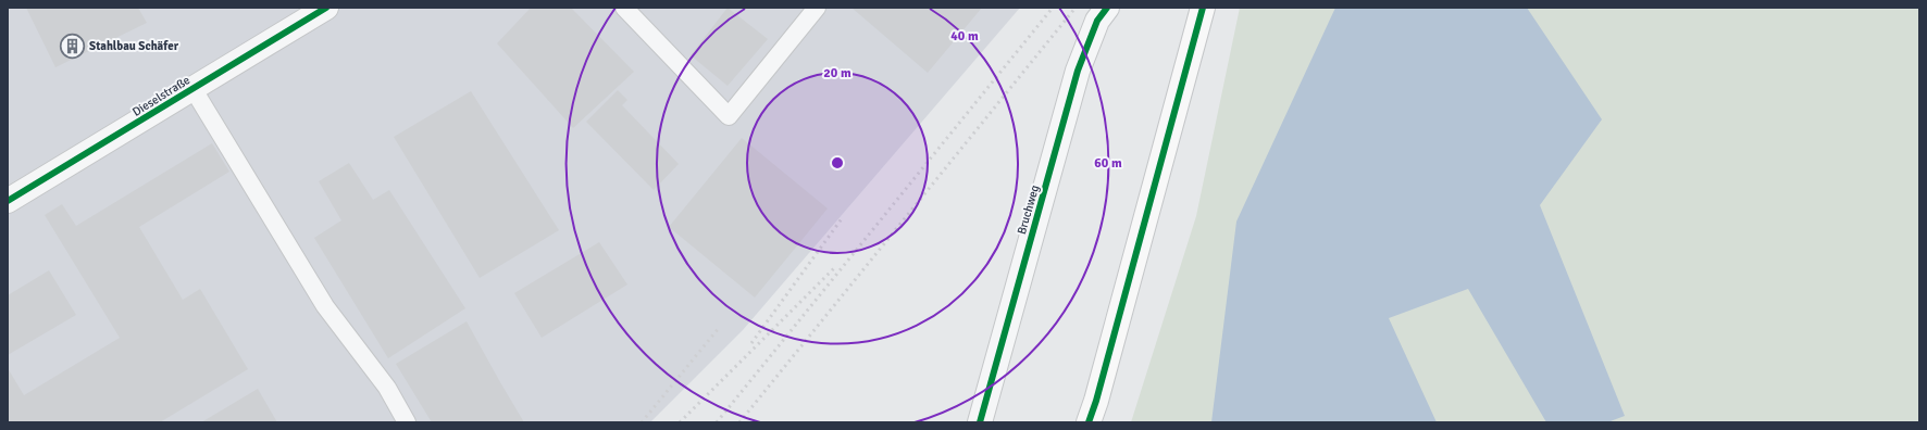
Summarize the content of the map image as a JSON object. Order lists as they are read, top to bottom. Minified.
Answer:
{"streets":{"street":["Dieselstraße","Bruchweg"]},"places":{"building":["Stahlbau Schäfer"]},"rings":["40 m","20 m","60 m"]}
